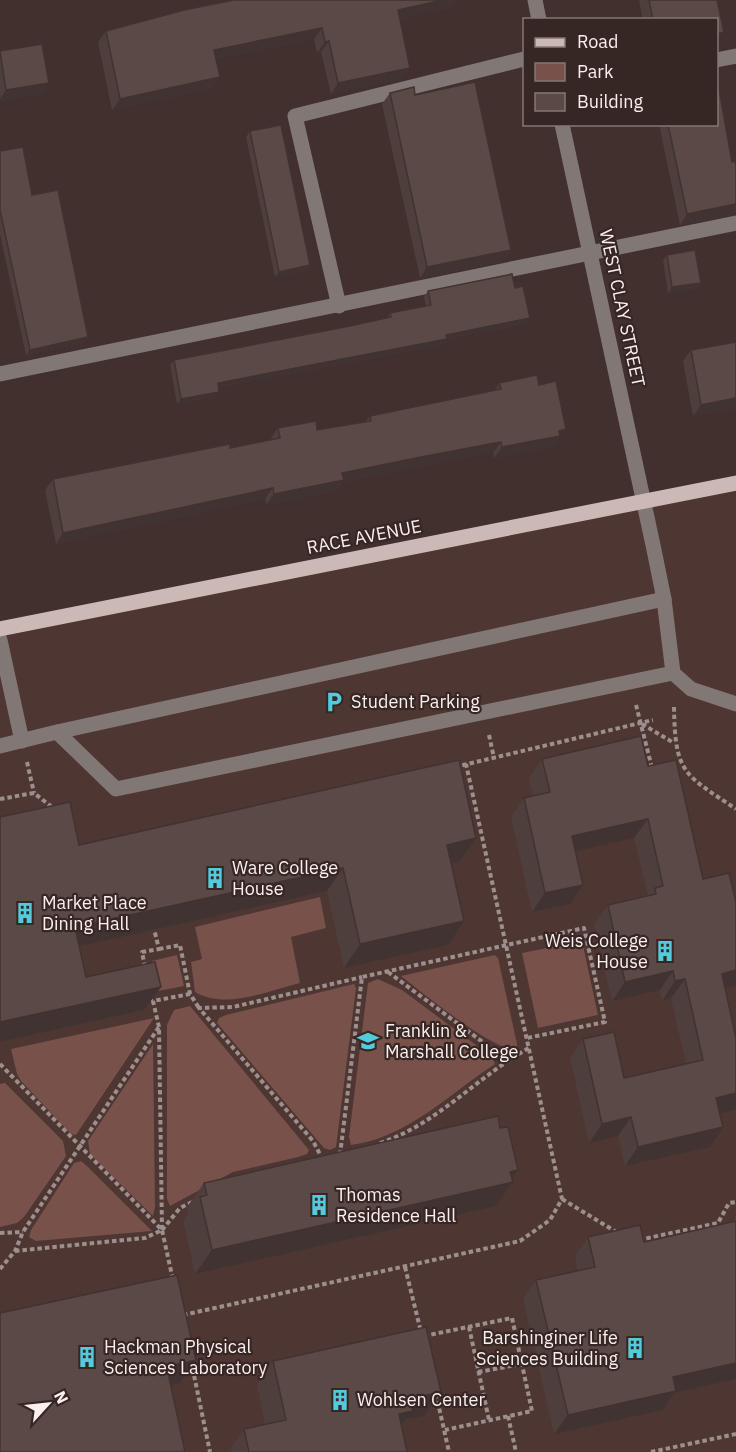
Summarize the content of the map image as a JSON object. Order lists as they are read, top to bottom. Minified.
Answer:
{"streets":{"main road":["RACE AVENUE"],"street":["WEST CLAY STREET"]},"crossings":[["WEST CLAY STREET","RACE AVENUE"]],"places":{"parking":["Student Parking"],"building":["Ware College House","Market Place Dining Hall","Weis College House","Thomas Residence Hall","Barshinginer Life Sciences Building","Hackman Physical Sciences Laboratory","Wohlsen Center"],"school or university":["Franklin & Marshall College"]},"legend":["Road","Park","Building"],"north":"top right"}
